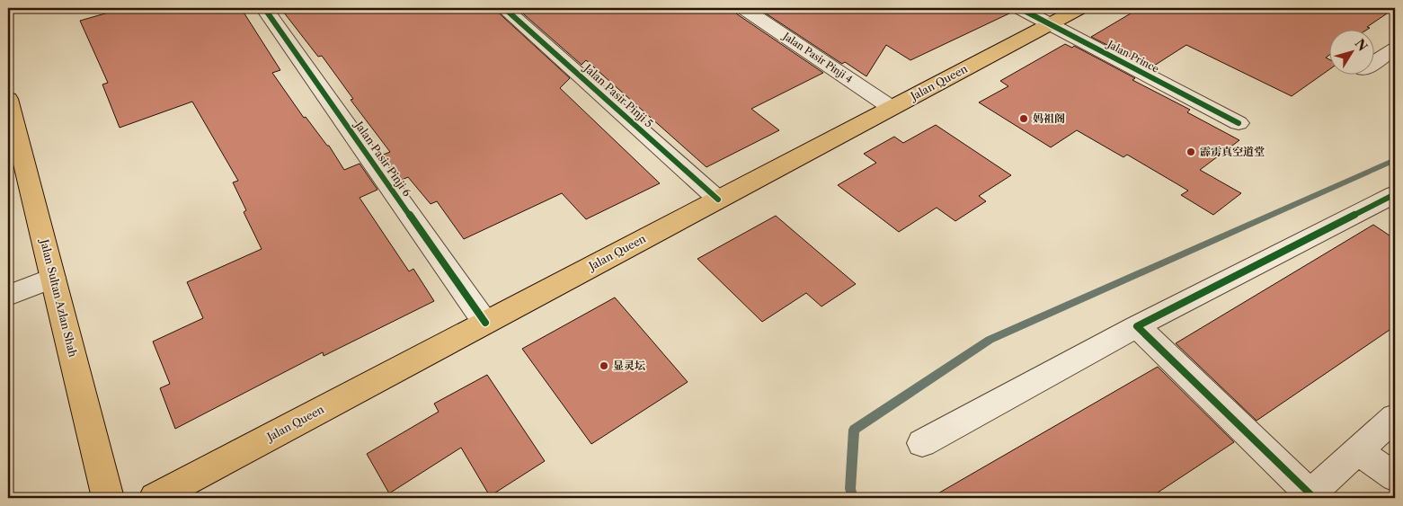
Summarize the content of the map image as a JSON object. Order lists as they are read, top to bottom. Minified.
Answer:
{"streets":{"main road":["Jalan Queen","Jalan Sultan Azlan Shah"],"street":["Jalan Prince","Jalan Pasir Pinji 4","Jalan Pasir Pinji 5","Jalan Pasir Pinji 6"]},"crossings":[["Jalan Prince","Jalan Queen"],["Jalan Pasir Pinji 4","Jalan Queen"],["Jalan Queen","Jalan Pasir Pinji 5"],["Jalan Queen","Jalan Pasir Pinji 6"]],"places":["妈祖阁","霹雳真空道堂","显灵坛"],"north":"top right"}
